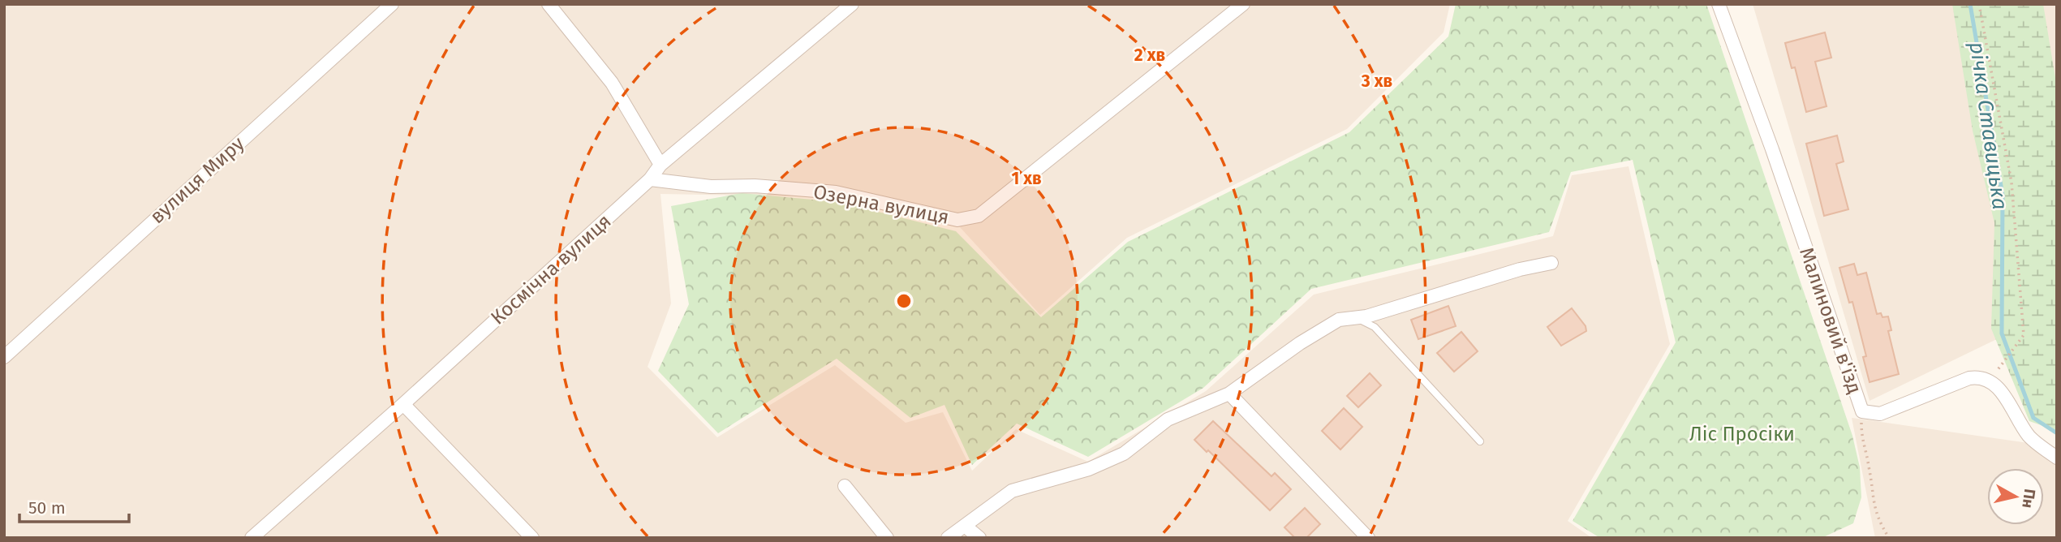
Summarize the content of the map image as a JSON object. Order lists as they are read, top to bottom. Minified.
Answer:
{"streets":{"street":["вулиця Миру","Озерна вулиця","Космічна вулиця","Малиновий в'їзд"]},"crossings":[["Озерна вулиця","Космічна вулиця"]],"water":["річка Ставицька"],"parks":["Ліс Просіки"],"scale_bar":"50 m","north":"right","rings":["2 хв","3 хв","1 хв"]}
